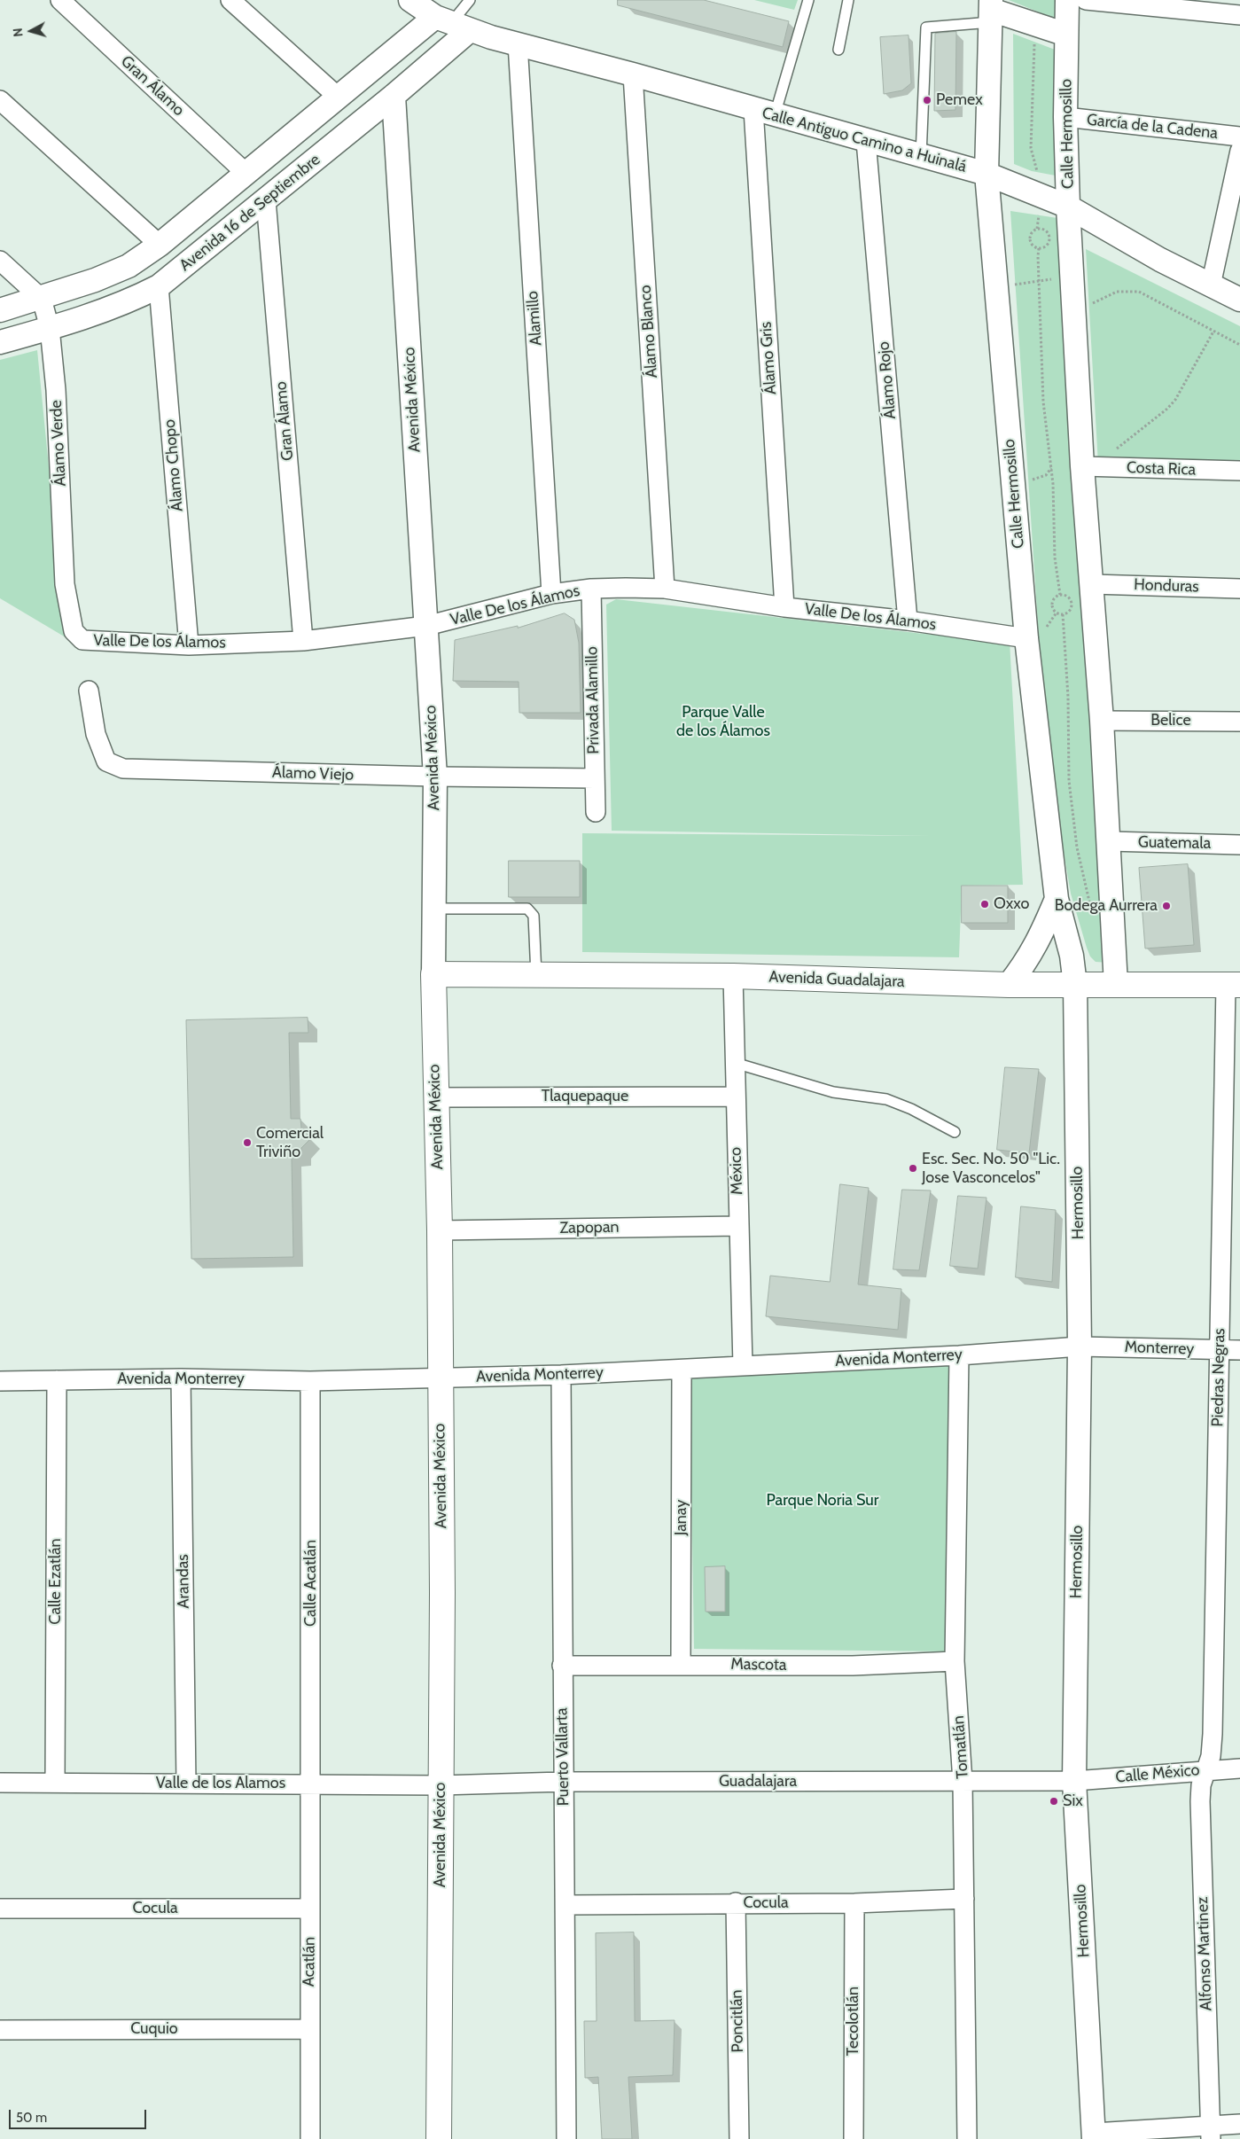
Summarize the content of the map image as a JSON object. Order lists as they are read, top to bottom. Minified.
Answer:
{"streets":{"main road":["Avenida México","Avenida Guadalajara"],"street":["Gran Álamo","García de la Cadena","Calle Hermosillo","Calle Antiguo Camino a Huinalá","Avenida 16 de Septiembre","Alamillo","Álamo Blanco","Álamo Gris","Álamo Rojo","Álamo Verde","Álamo Chopo","Costa Rica","Honduras","Valle De los Álamos","Privada Alamillo","Belice","Álamo Viejo","Guatemala","Tlaquepaque","México","Hermosillo","Zapopan","Monterrey","Avenida Monterrey","Piedras Negras","Janay","Calle Ezatlán","Arandas","Calle Acatlán","Mascota","Tomatlán","Puerto Vallarta","Calle México","Guadalajara","Valle de los Alamos","Cocula","Alfonso Martinez","Acatlán","Poncitlán","Tecolotlán","Cuquio"]},"crossings":[["Gran Álamo","Avenida 16 de Septiembre"],["Gran Álamo","Valle De los Álamos"],["García de la Cadena","Calle Hermosillo"],["Calle Hermosillo","Calle Antiguo Camino a Huinalá"],["Calle Hermosillo","Costa Rica"],["Calle Hermosillo","Honduras"],["Calle Hermosillo","Valle De los Álamos"],["Calle Hermosillo","Belice"],["Calle Hermosillo","Guatemala"],["Calle Hermosillo","Avenida Guadalajara"],["Calle Hermosillo","Hermosillo"],["Calle Antiguo Camino a Huinalá","Avenida 16 de Septiembre"],["Calle Antiguo Camino a Huinalá","Alamillo"],["Calle Antiguo Camino a Huinalá","Álamo Blanco"],["Calle Antiguo Camino a Huinalá","Álamo Gris"],["Calle Antiguo Camino a Huinalá","Álamo Rojo"],["Avenida 16 de Septiembre","Avenida México"],["Avenida 16 de Septiembre","Álamo Verde"],["Avenida 16 de Septiembre","Álamo Chopo"],["Alamillo","Valle De los Álamos"],["Álamo Blanco","Valle De los Álamos"],["Álamo Gris","Valle De los Álamos"],["Álamo Rojo","Valle De los Álamos"],["Avenida México","Valle De los Álamos"],["Avenida México","Álamo Viejo"],["Avenida México","Avenida Guadalajara"],["Avenida México","Tlaquepaque"],["Avenida México","Zapopan"],["Avenida México","Avenida Monterrey"],["Avenida México","Guadalajara"],["Avenida México","Valle de los Alamos"],["Álamo Verde","Valle De los Álamos"],["Álamo Chopo","Valle De los Álamos"],["Valle De los Álamos","Privada Alamillo"],["Privada Alamillo","Álamo Viejo"],["Avenida Guadalajara","México"],["Avenida Guadalajara","Hermosillo"],["Avenida Guadalajara","Piedras Negras"],["Tlaquepaque","México"],["México","Zapopan"],["México","Avenida Monterrey"],["Hermosillo","Monterrey"],["Hermosillo","Avenida Monterrey"],["Hermosillo","Calle México"],["Hermosillo","Guadalajara"],["Monterrey","Avenida Monterrey"],["Monterrey","Piedras Negras"],["Avenida Monterrey","Janay"],["Avenida Monterrey","Calle Ezatlán"],["Avenida Monterrey","Arandas"],["Avenida Monterrey","Calle Acatlán"],["Avenida Monterrey","Tomatlán"],["Avenida Monterrey","Puerto Vallarta"],["Piedras Negras","Calle México"],["Piedras Negras","Alfonso Martinez"],["Janay","Mascota"],["Calle Ezatlán","Valle de los Alamos"],["Arandas","Valle de los Alamos"],["Calle Acatlán","Valle de los Alamos"],["Calle Acatlán","Acatlán"],["Mascota","Tomatlán"],["Mascota","Puerto Vallarta"],["Tomatlán","Guadalajara"],["Tomatlán","Cocula"],["Puerto Vallarta","Guadalajara"],["Puerto Vallarta","Cocula"],["Calle México","Guadalajara"],["Calle México","Alfonso Martinez"],["Guadalajara","Valle de los Alamos"],["Valle de los Alamos","Acatlán"],["Cocula","Acatlán"],["Cocula","Poncitlán"],["Cocula","Tecolotlán"],["Acatlán","Cuquio"]],"parks":["Parque Valle de los Álamos","Parque Noria Sur"],"places":["Pemex","Oxxo","Bodega Aurrera","Comercial Triviño","Esc. Sec. No. 50 \"Lic. Jose Vasconcelos\"","Six"],"scale_bar":"50 m","north":"left"}
